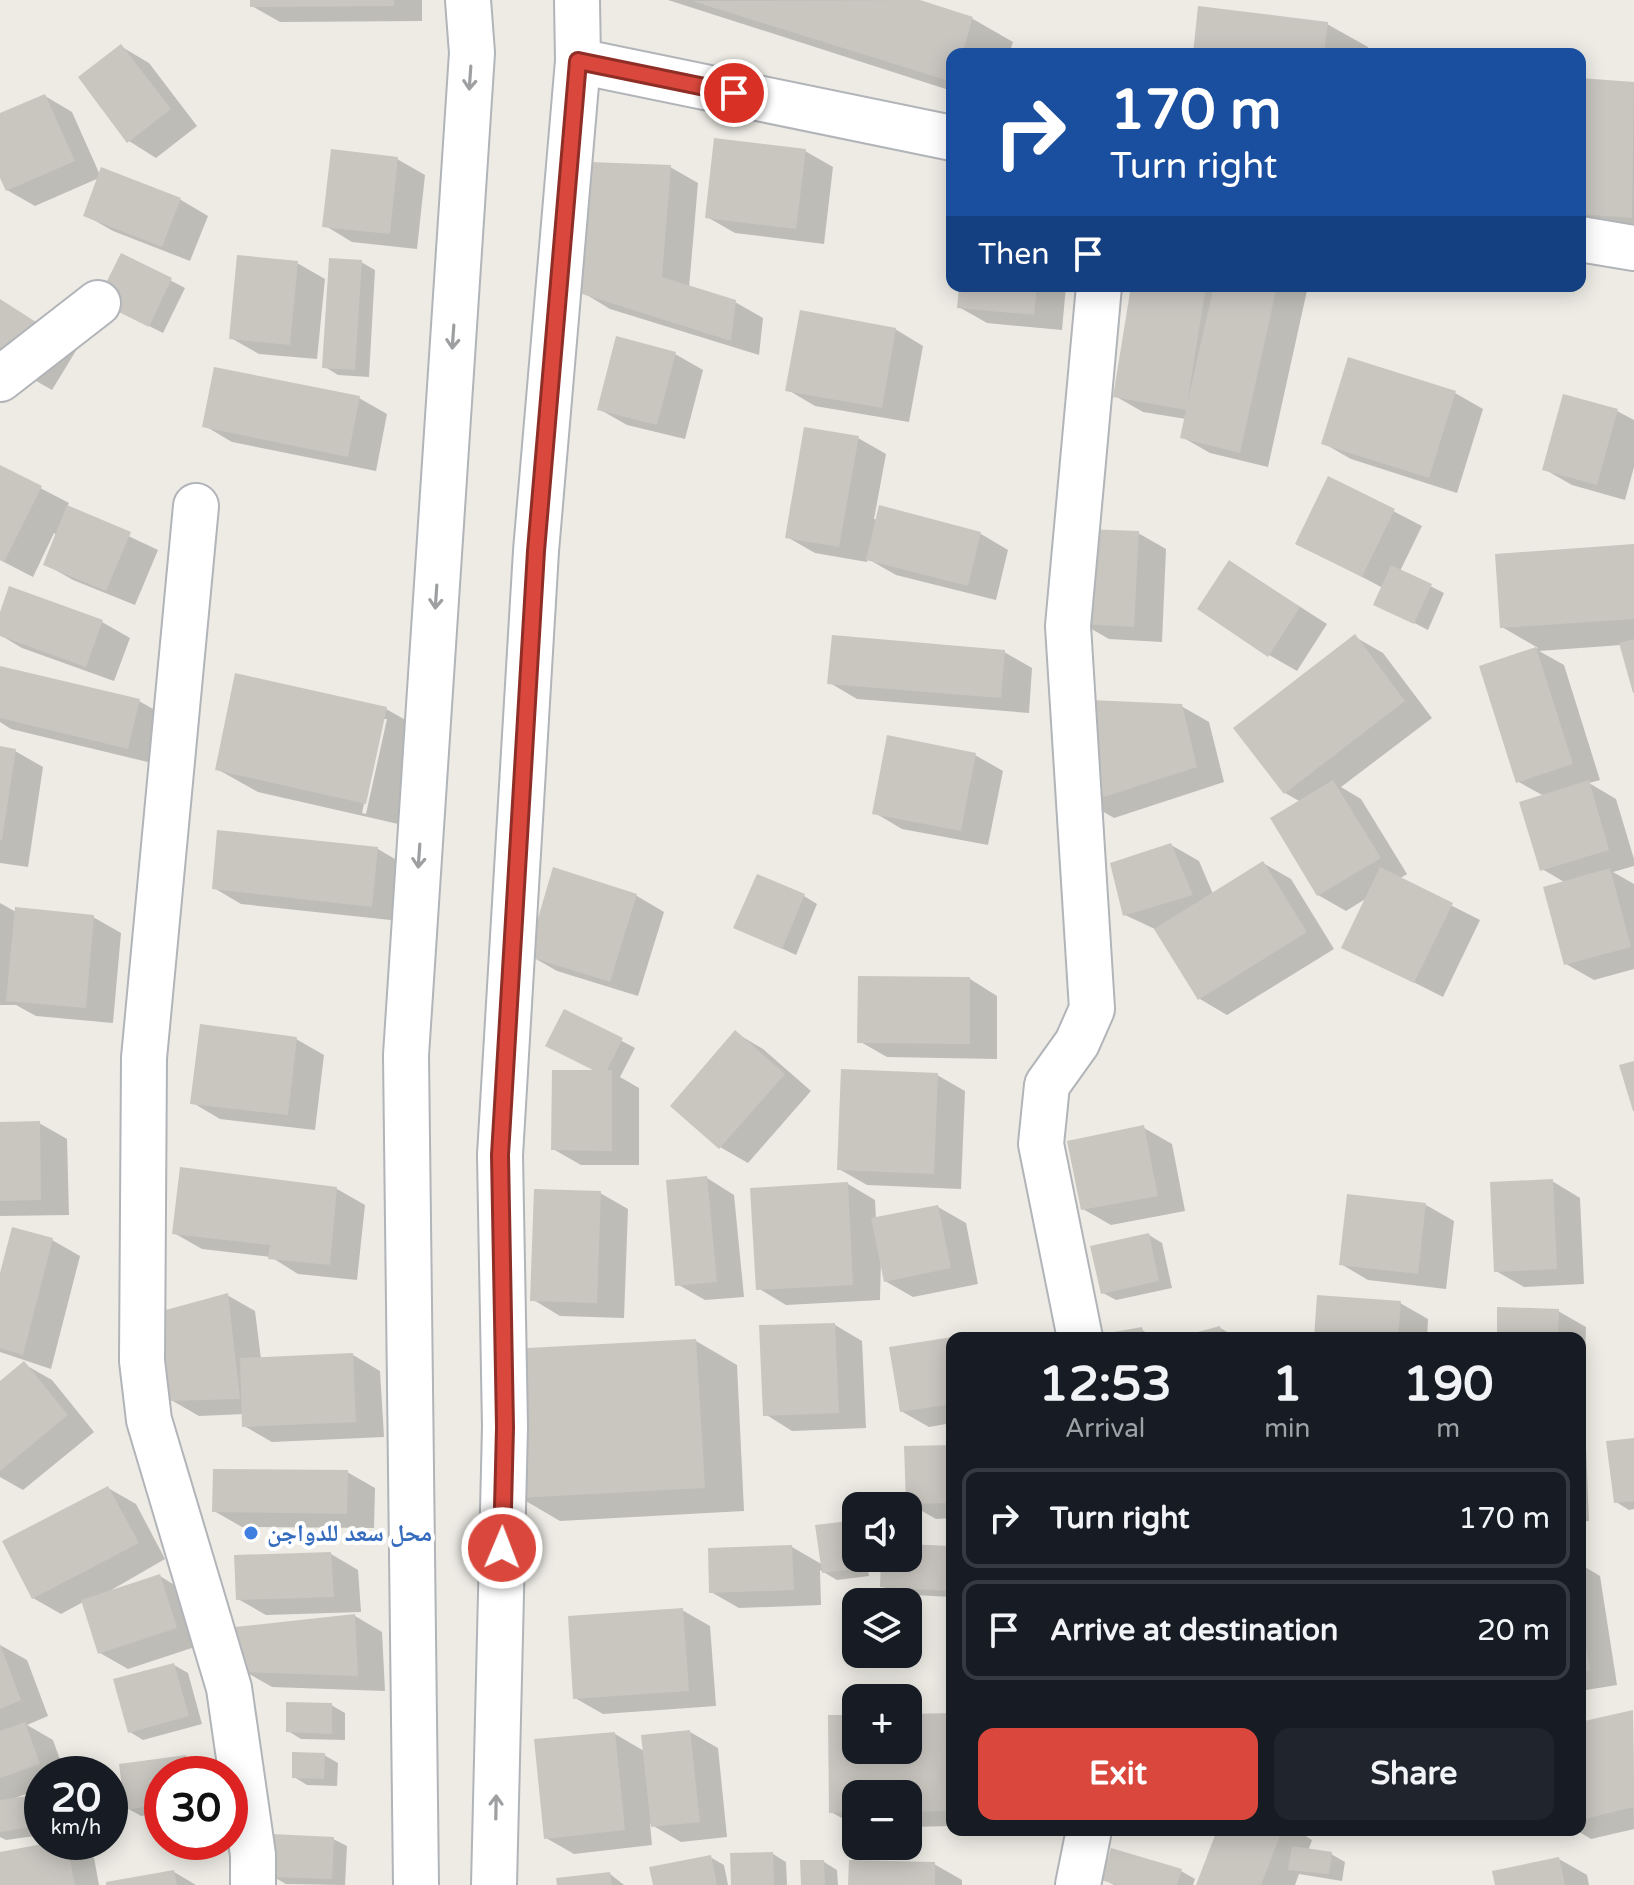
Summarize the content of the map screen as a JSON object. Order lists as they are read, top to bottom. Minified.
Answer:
{"places":["محل سعد للدواجن"],"page":{"turn":["170 m","Turn right"],"then":"Then","eta":["12:53","Arrival","1","min","190","m"],"list":[{"name":"Turn right","value":"170 m"},{"name":"Arrive at destination","value":"20 m"}],"map_buttons":["+","−"],"buttons":["Exit","Share"],"speed":"20 km/h","limit":"30"}}
